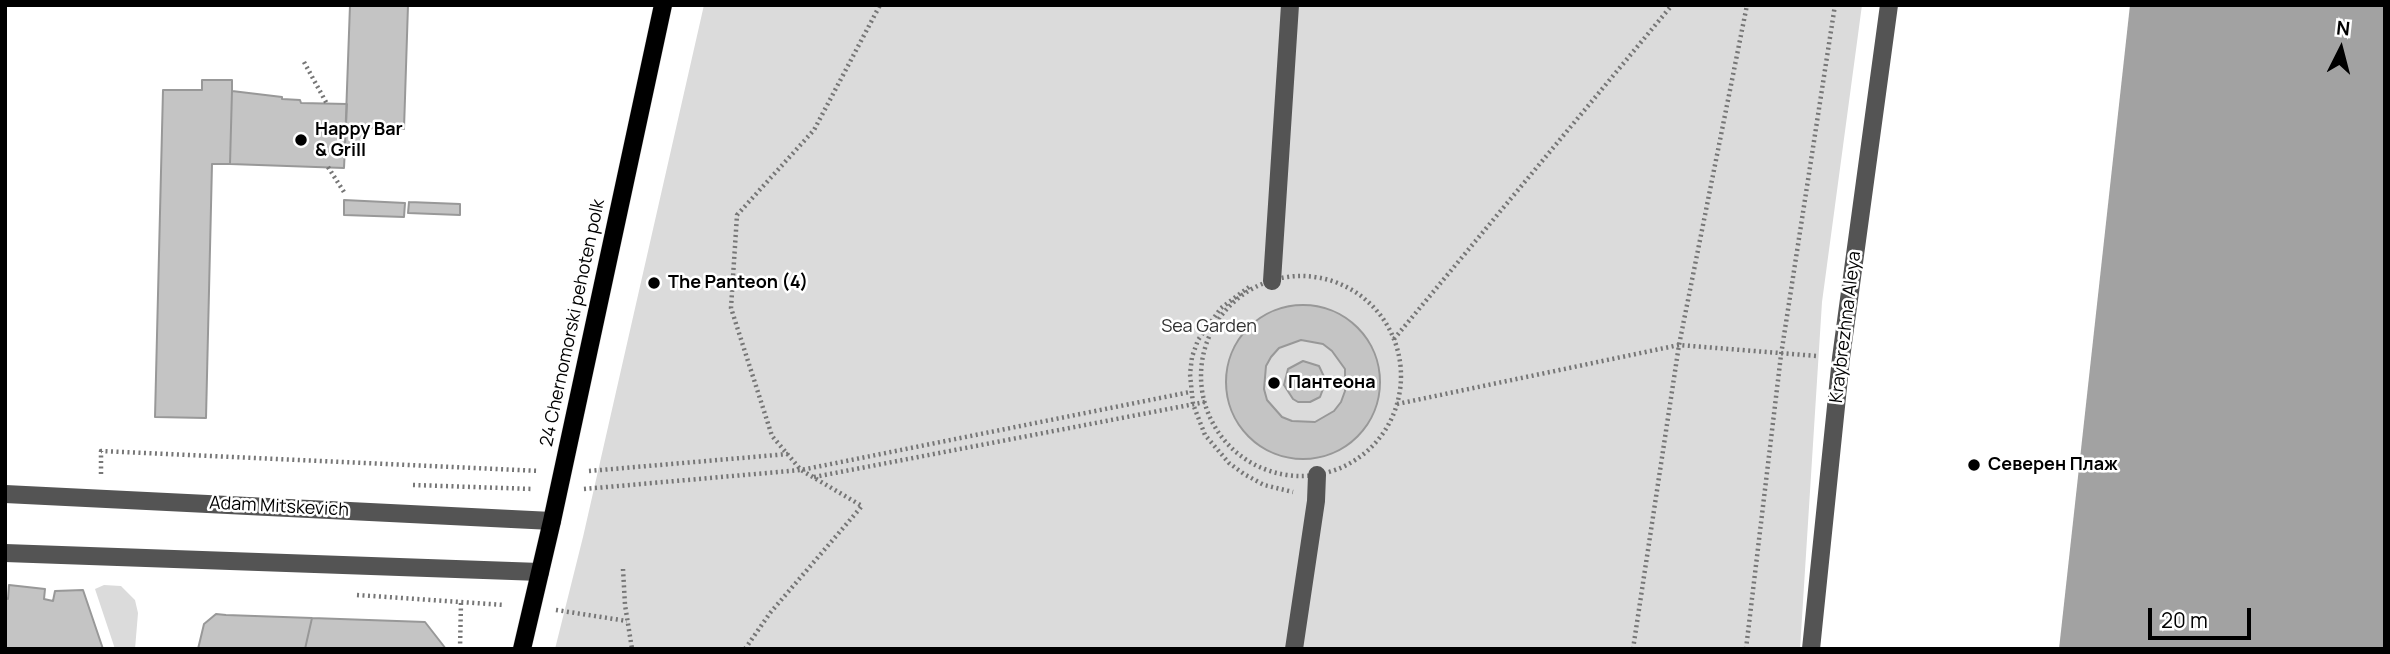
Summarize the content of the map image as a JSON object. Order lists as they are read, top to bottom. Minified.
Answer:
{"streets":{"main road":["24 Chernomorski pehoten polk"],"street":["Kraybrezhna Aleya","Adam Mitskevich"]},"crossings":[["24 Chernomorski pehoten polk","Adam Mitskevich"]],"parks":["Sea Garden"],"places":["Happy Bar & Grill","The Panteon (4)","Пантеона","Северен Плаж"],"scale_bar":"20 m","north":"top"}
